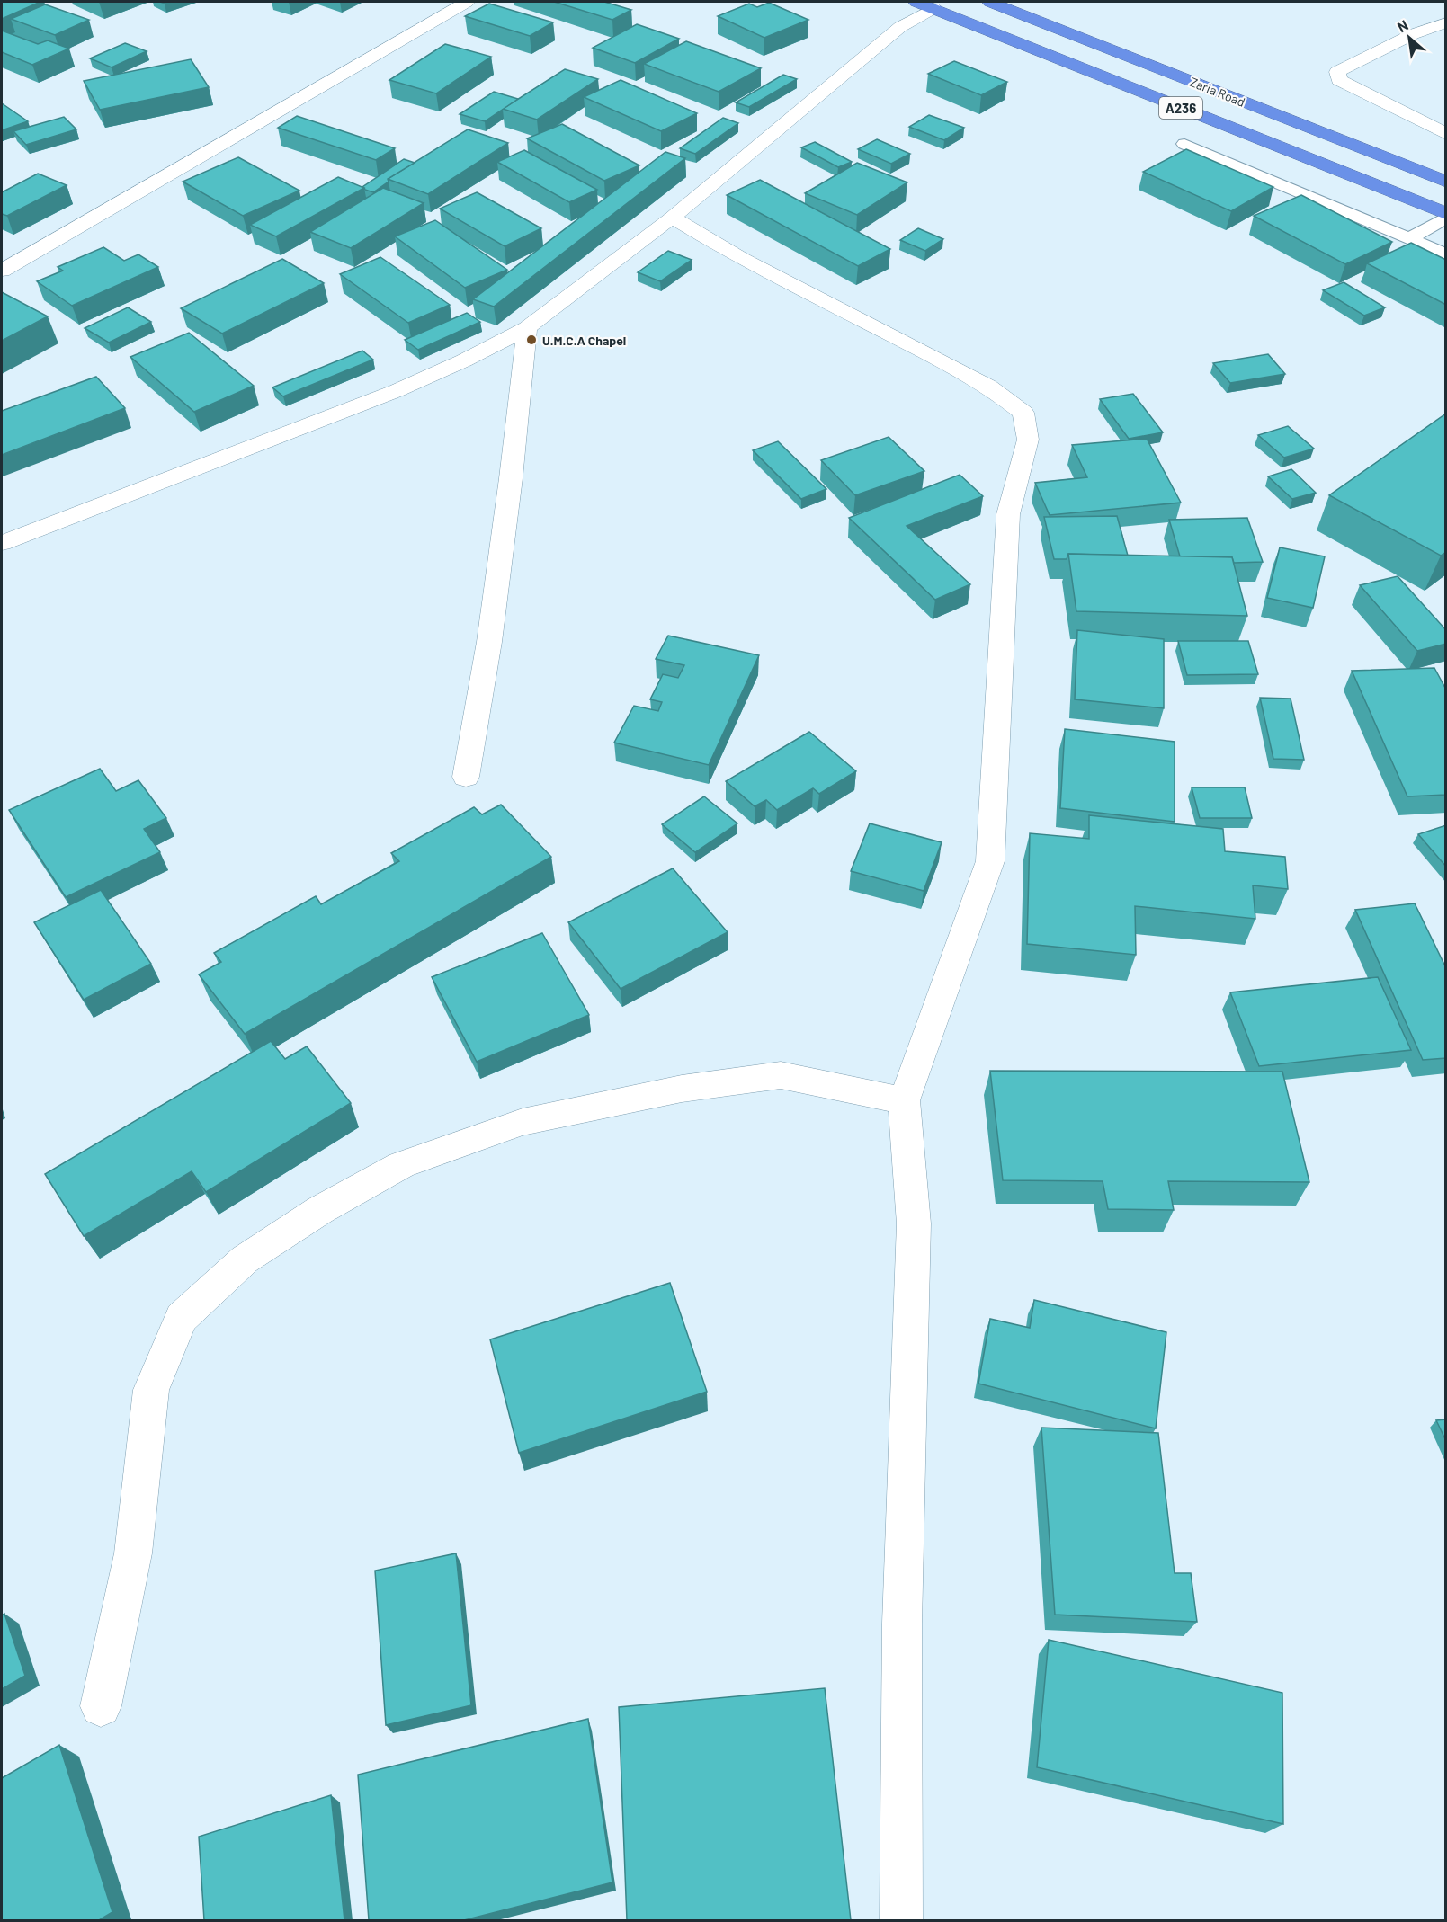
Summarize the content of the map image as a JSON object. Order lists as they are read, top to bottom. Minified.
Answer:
{"streets":{"highway":["Zaria Road","A236"]},"places":["U.M.C.A Chapel"],"north":"top left"}
